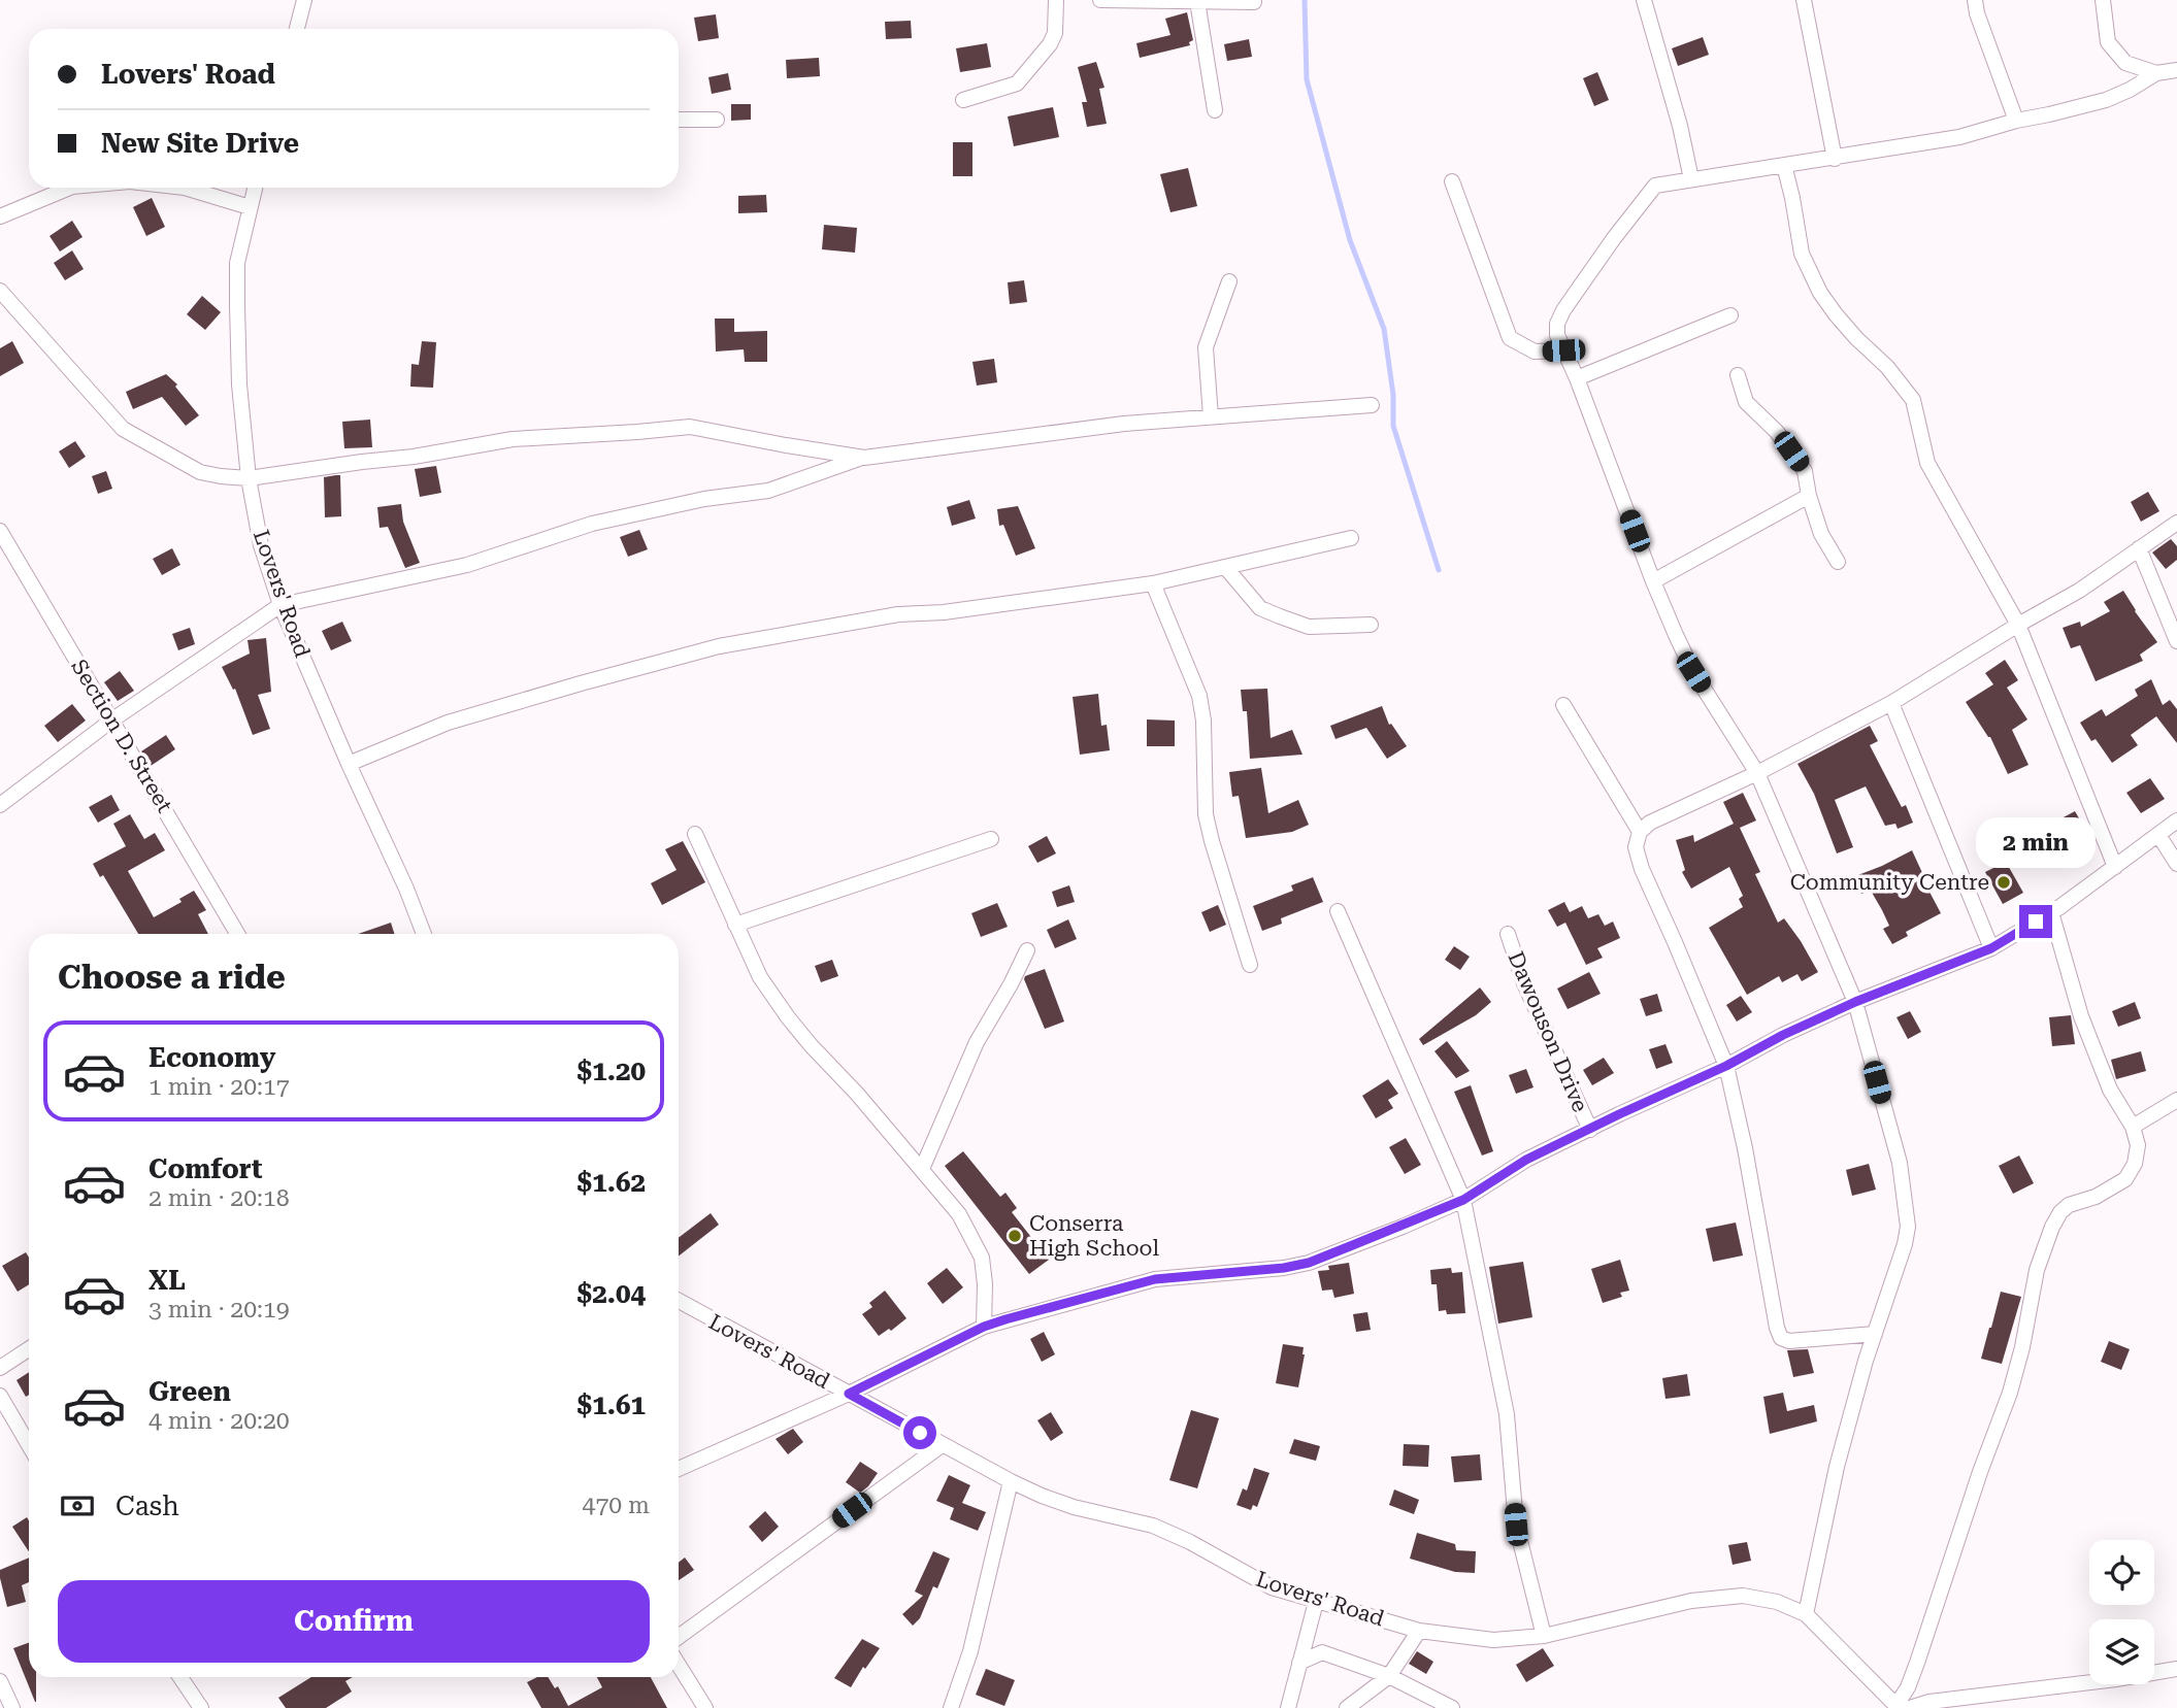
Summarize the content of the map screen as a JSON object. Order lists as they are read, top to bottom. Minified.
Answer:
{"streets":{"street":["Lovers' Road","Section D. Street","Dawouson Drive"]},"places":["Community Centre","Conserra High School"],"page":{"banner":["Lovers' Road","New Site Drive"],"bubble":"2 min","heading":"Choose a ride","list":[{"name":"Economy","note":"1 min · 20:17","value":"$1.20"},{"name":"Comfort","note":"2 min · 20:18","value":"$1.62"},{"name":"XL","note":"3 min · 20:19","value":"$2.04"},{"name":"Green","note":"4 min · 20:20","value":"$1.61"}],"pay":["Cash","470 m"],"buttons":"Confirm"}}
